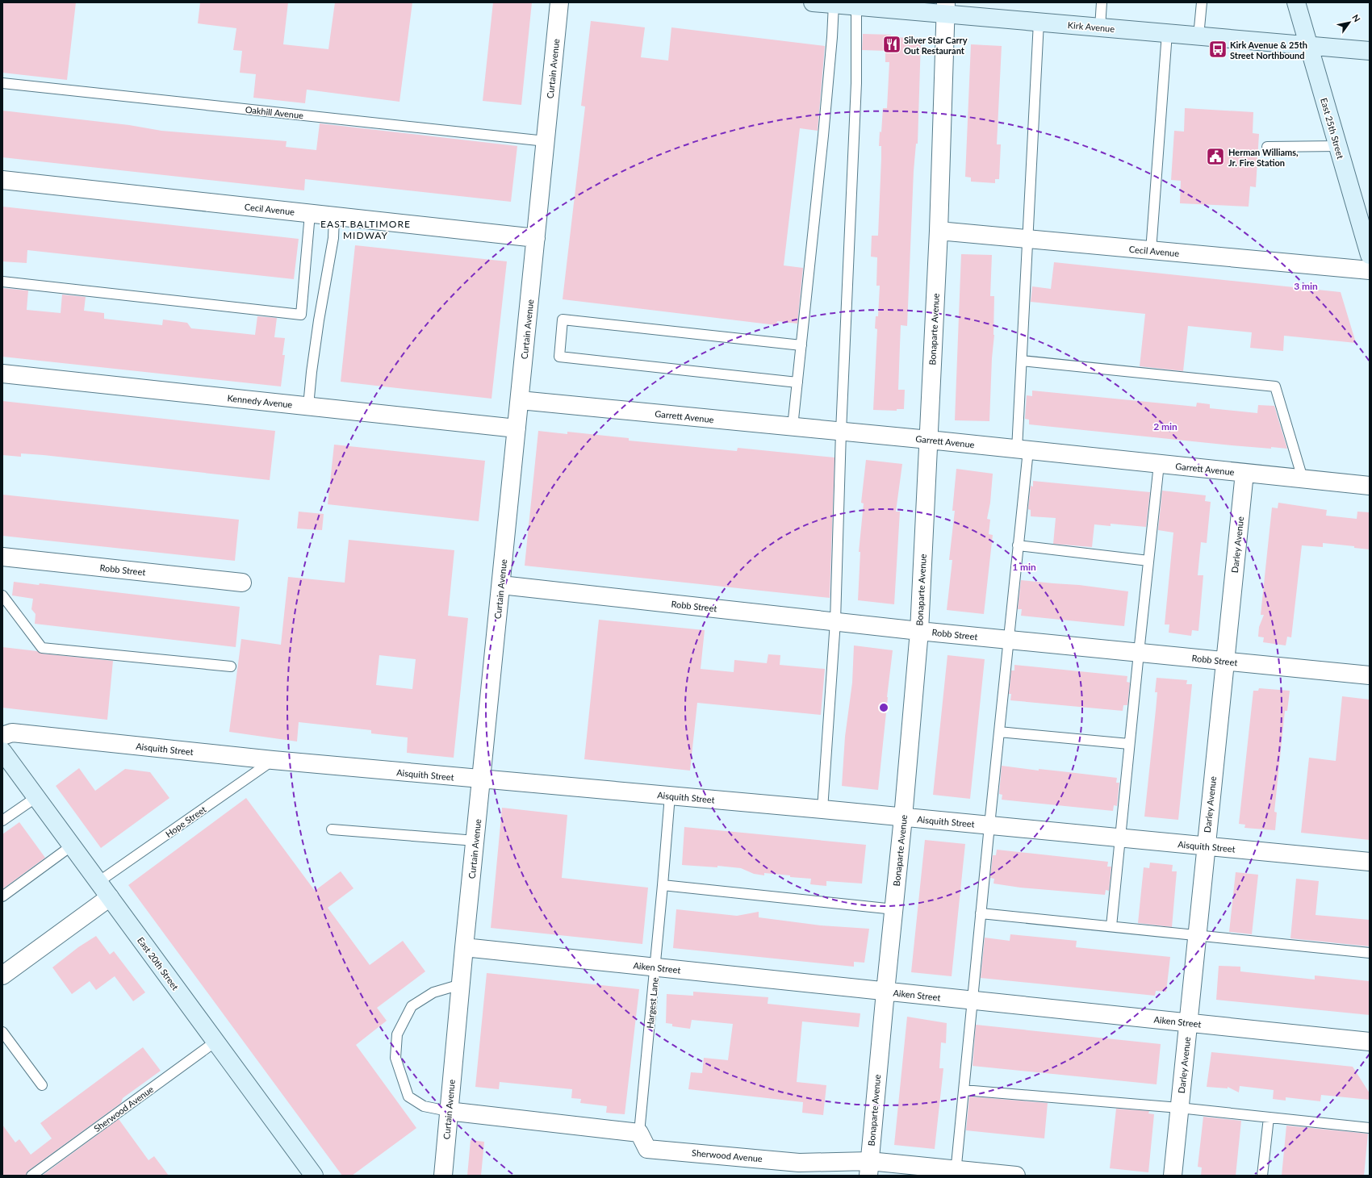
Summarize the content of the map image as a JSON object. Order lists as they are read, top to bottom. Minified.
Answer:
{"streets":{"street":["Kirk Avenue","Curtain Avenue","East 25th Street","Cecil Avenue","Bonaparte Avenue","Kennedy Avenue","Garrett Avenue","Darley Avenue","Robb Street","Aisquith Street","East 20th Street","Aiken Street","Sherwood Avenue"],"lane":["Oakhill Avenue","Hope Street","Hargest Lane"]},"crossings":[["Kirk Avenue","East 25th Street"],["Kirk Avenue","Bonaparte Avenue"],["Curtain Avenue","Oakhill Avenue"],["Curtain Avenue","Cecil Avenue"],["Curtain Avenue","Kennedy Avenue"],["Curtain Avenue","Garrett Avenue"],["Curtain Avenue","Robb Street"],["Curtain Avenue","Aisquith Street"],["Curtain Avenue","Aiken Street"],["Cecil Avenue","Bonaparte Avenue"],["Bonaparte Avenue","Garrett Avenue"],["Bonaparte Avenue","Robb Street"],["Bonaparte Avenue","Aisquith Street"],["Bonaparte Avenue","Aiken Street"],["Bonaparte Avenue","Sherwood Avenue"],["Garrett Avenue","Darley Avenue"],["Darley Avenue","Robb Street"],["Darley Avenue","Aisquith Street"],["Darley Avenue","Aiken Street"],["Aisquith Street","Hope Street"],["Aisquith Street","Hargest Lane"],["Hope Street","East 20th Street"],["East 20th Street","Sherwood Avenue"],["Aiken Street","Hargest Lane"],["Hargest Lane","Sherwood Avenue"]],"districts":["EAST BALTIMORE MIDWAY"],"places":{"restaurant":["Silver Star Carry Out Restaurant"],"bus stop":["Kirk Avenue & 25th Street Northbound"],"public building":["Herman Williams, Jr. Fire Station"]},"north":"top right","rings":["3 min","2 min","1 min"]}
